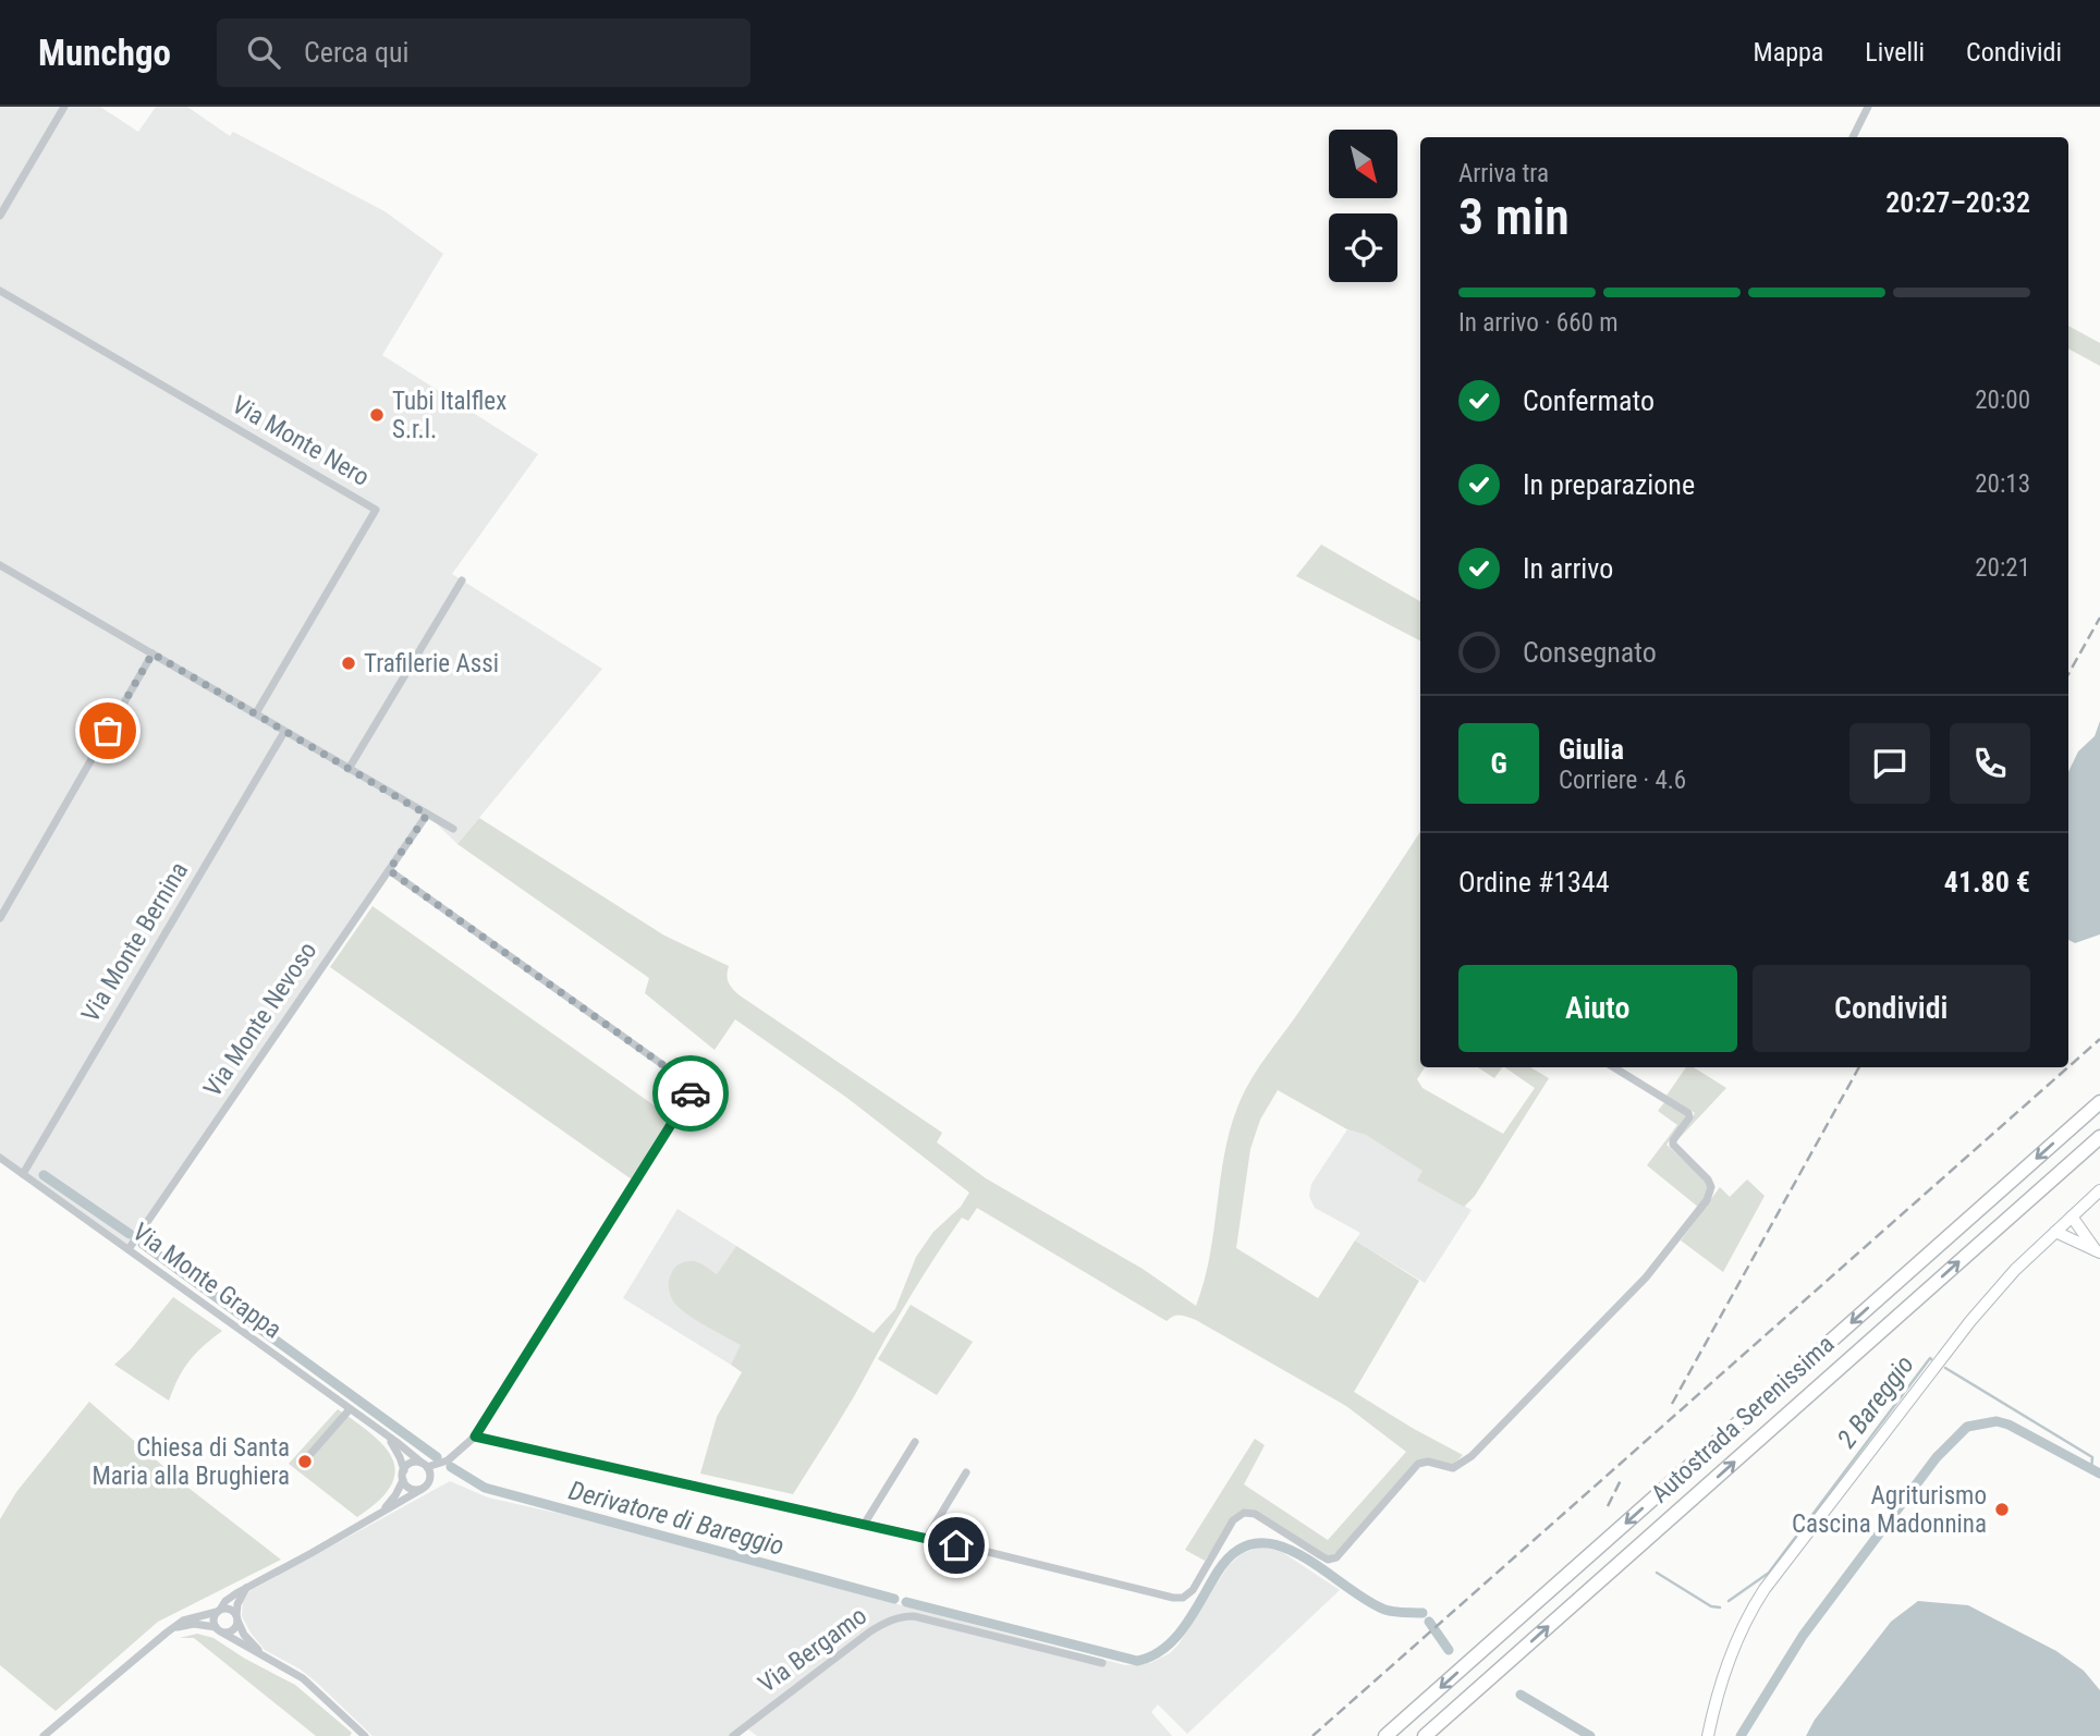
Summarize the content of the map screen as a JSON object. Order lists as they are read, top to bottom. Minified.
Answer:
{"streets":{"highway":["Autostrada Serenissima"],"street":["Via Monte Nero","Via Monte Bernina","Via Monte Nevoso","Via Monte Grappa","Via Bergamo"]},"crossings":[["Via Monte Bernina","Via Monte Grappa"],["Via Monte Nevoso","Via Monte Grappa"]],"water":["2 Bareggio","Derivatore di Bareggio"],"places":["Tubi Italflex S.r.l.","Trafilerie Assi","Chiesa di Santa Maria alla Brughiera","Agriturismo Cascina Madonnina"],"north":"bottom right","page":{"header":"Munchgo","search":"Cerca qui","nav":["Mappa","Livelli","Condividi"],"heading":["3 min","Arriva tra","20:27–20:32"],"panel":["Giulia","Corriere · 4.6","Ordine #1344","41.80 €"],"bar":"In arrivo · 660 m","list":[["Confermato","20:00"],["In preparazione","20:13"],["In arrivo","20:21"],"Consegnato"],"round":"G","buttons":["Aiuto","Condividi"]}}
